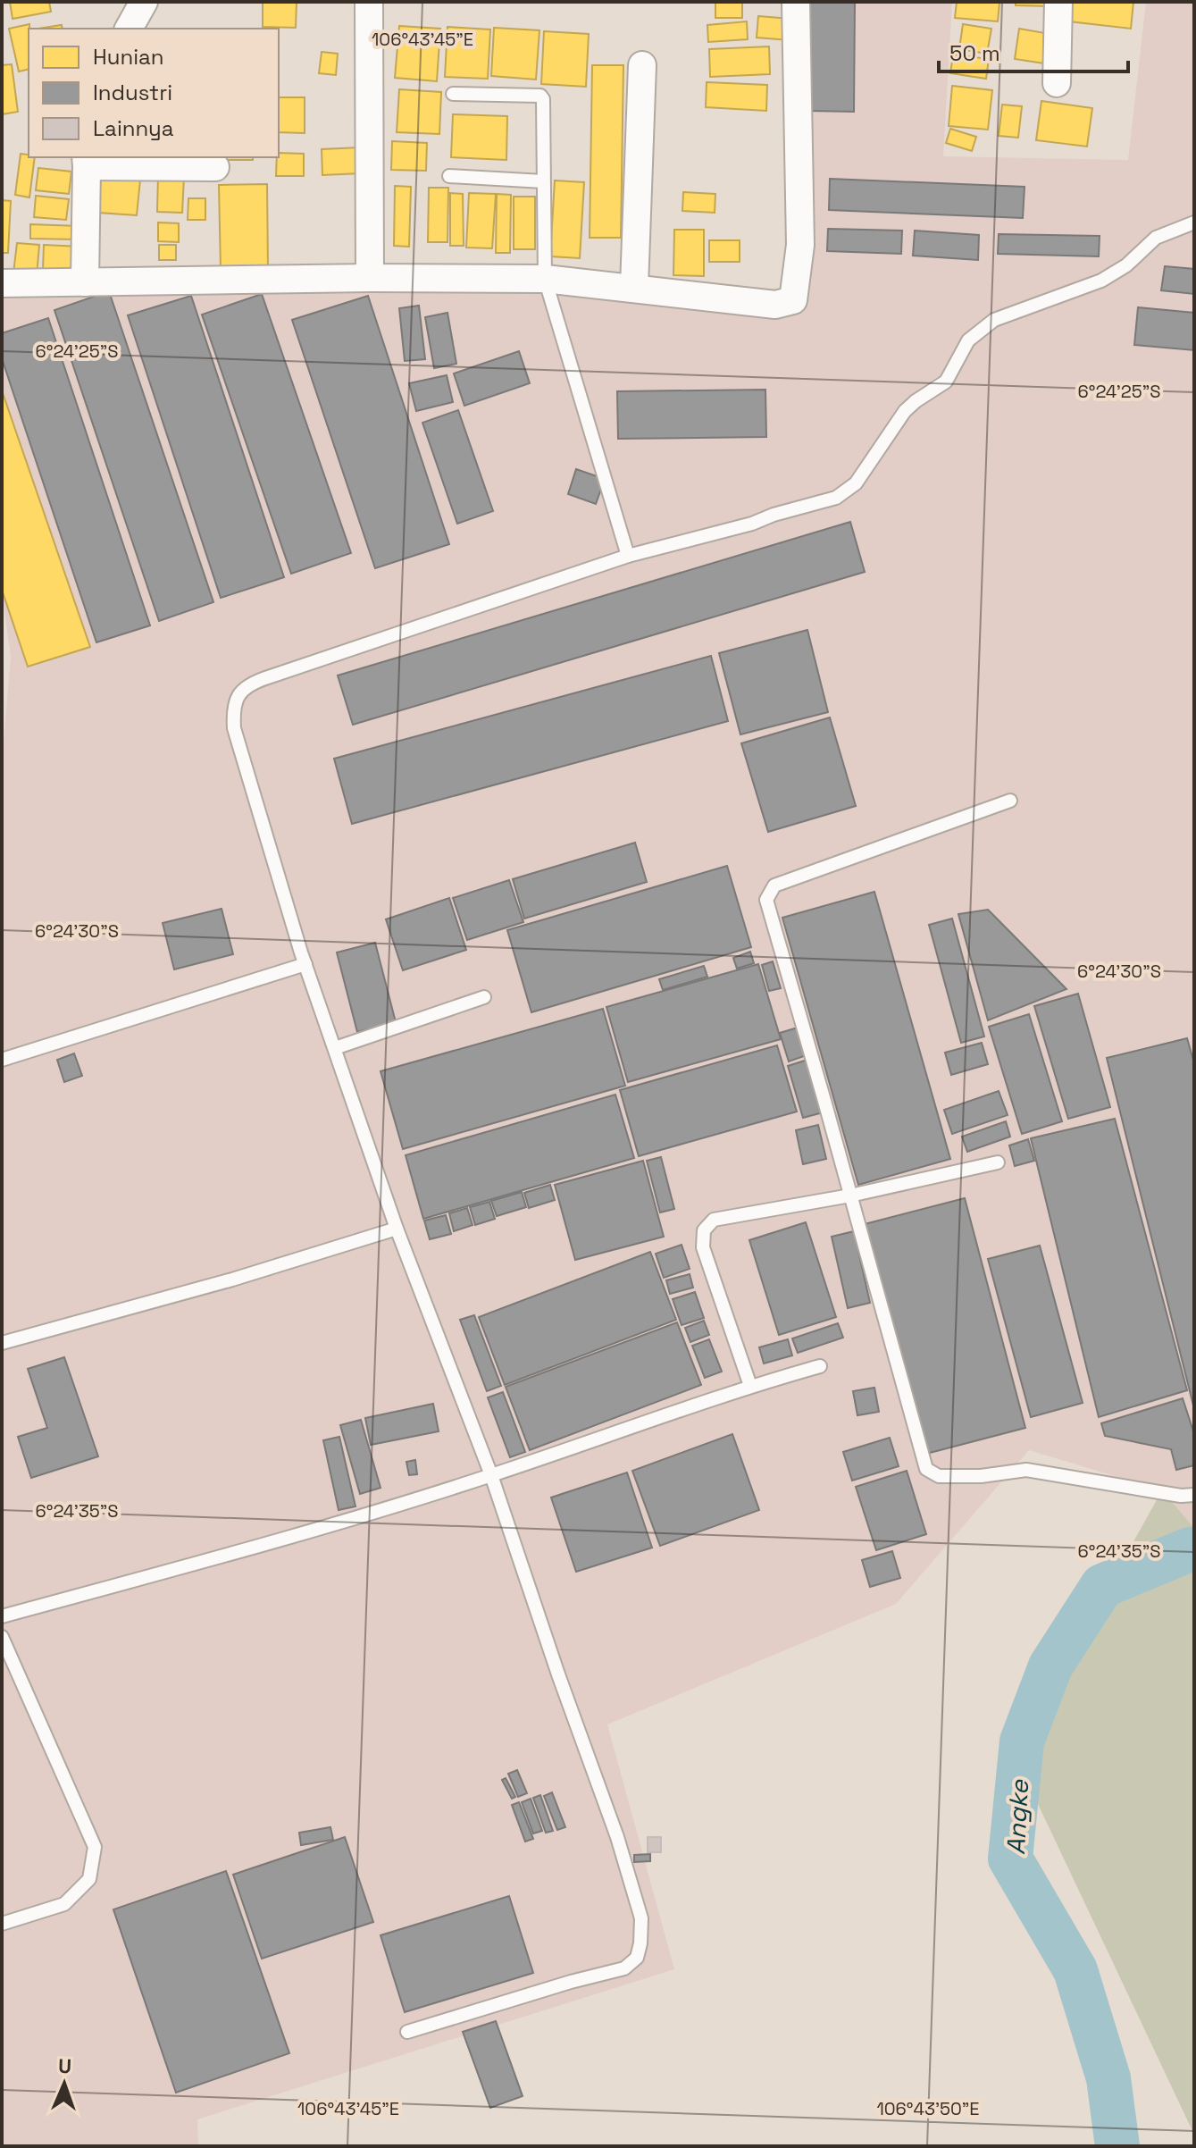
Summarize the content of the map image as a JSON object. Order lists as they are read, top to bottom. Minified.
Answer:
{"water":["Angke"],"legend":["Hunian","Industri","Lainnya"],"scale_bar":"50 m","north":"top","coordinates":["106°43'45\"E","6°24'25\"S","6°24'30\"S","6°24'35\"S","106°43'50\"E"]}
